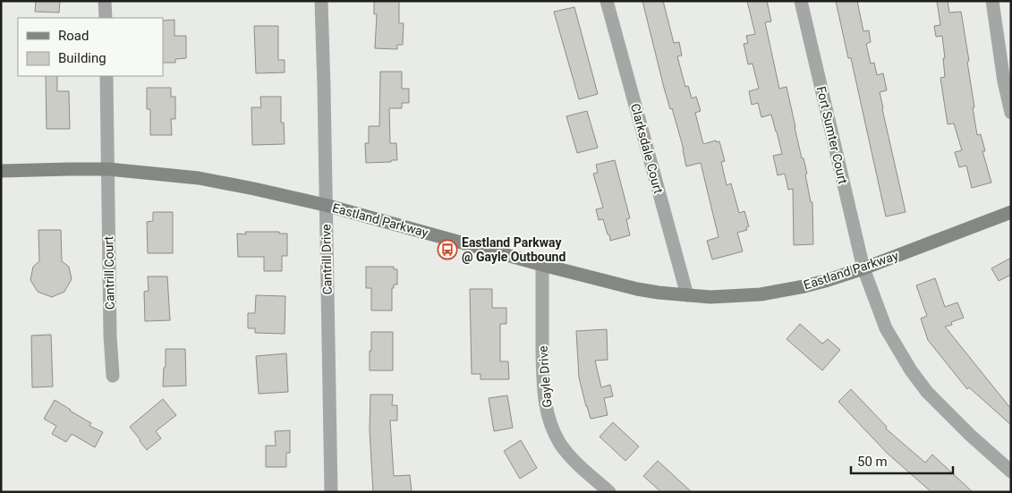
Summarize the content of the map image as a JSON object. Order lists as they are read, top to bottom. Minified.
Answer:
{"streets":{"street":["Fort Sumter Court","Clarksdale Court","Eastland Parkway","Cantrill Drive","Cantrill Court","Gayle Drive"]},"crossings":[["Fort Sumter Court","Eastland Parkway"],["Clarksdale Court","Eastland Parkway"],["Eastland Parkway","Cantrill Drive"],["Eastland Parkway","Cantrill Court"],["Eastland Parkway","Gayle Drive"]],"places":{"bus stop":["Eastland Parkway @ Gayle Outbound"]},"legend":["Road","Building"],"scale_bar":"50 m"}
